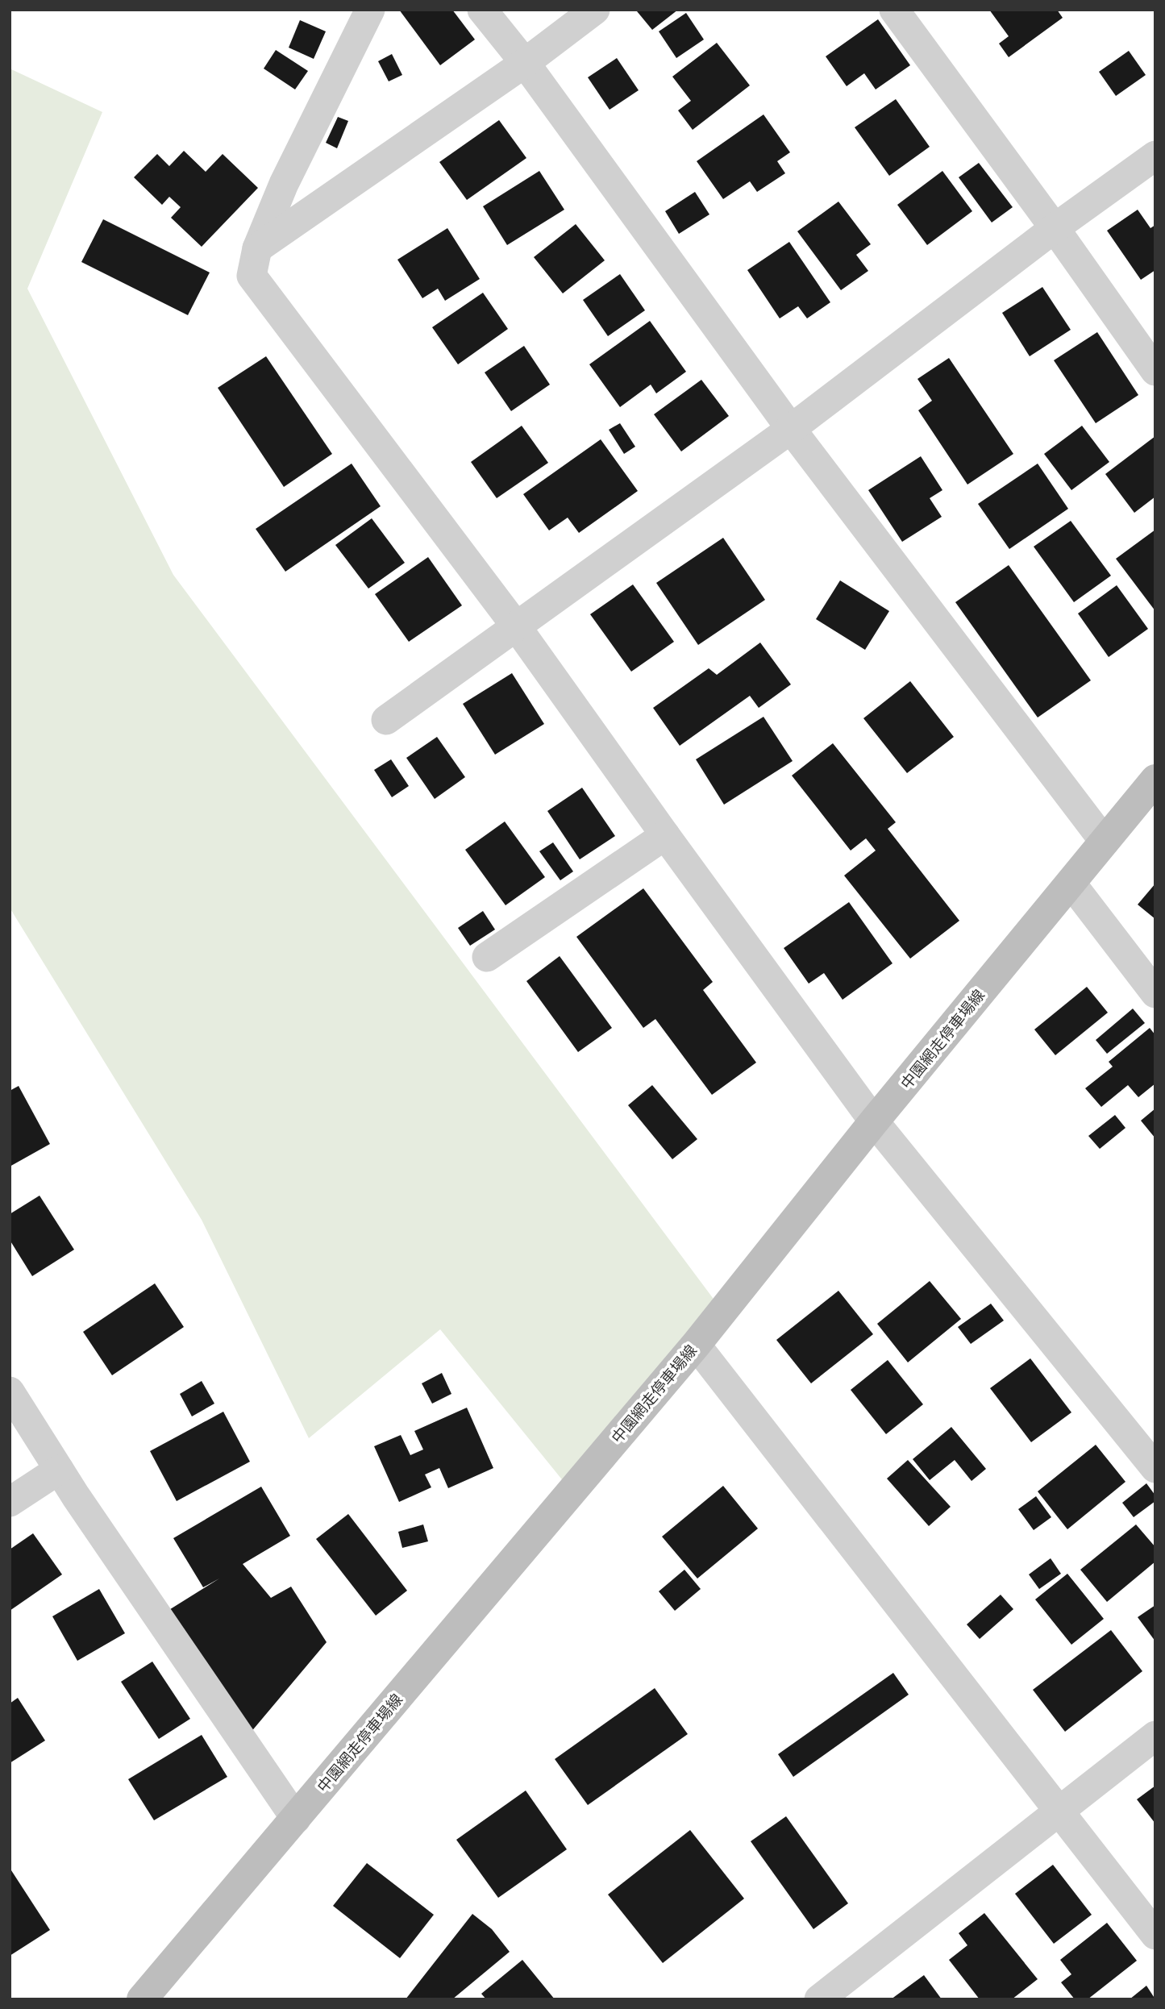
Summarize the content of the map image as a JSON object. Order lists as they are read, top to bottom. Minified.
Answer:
{"streets":{"main road":["中園網走停車場線"]}}
